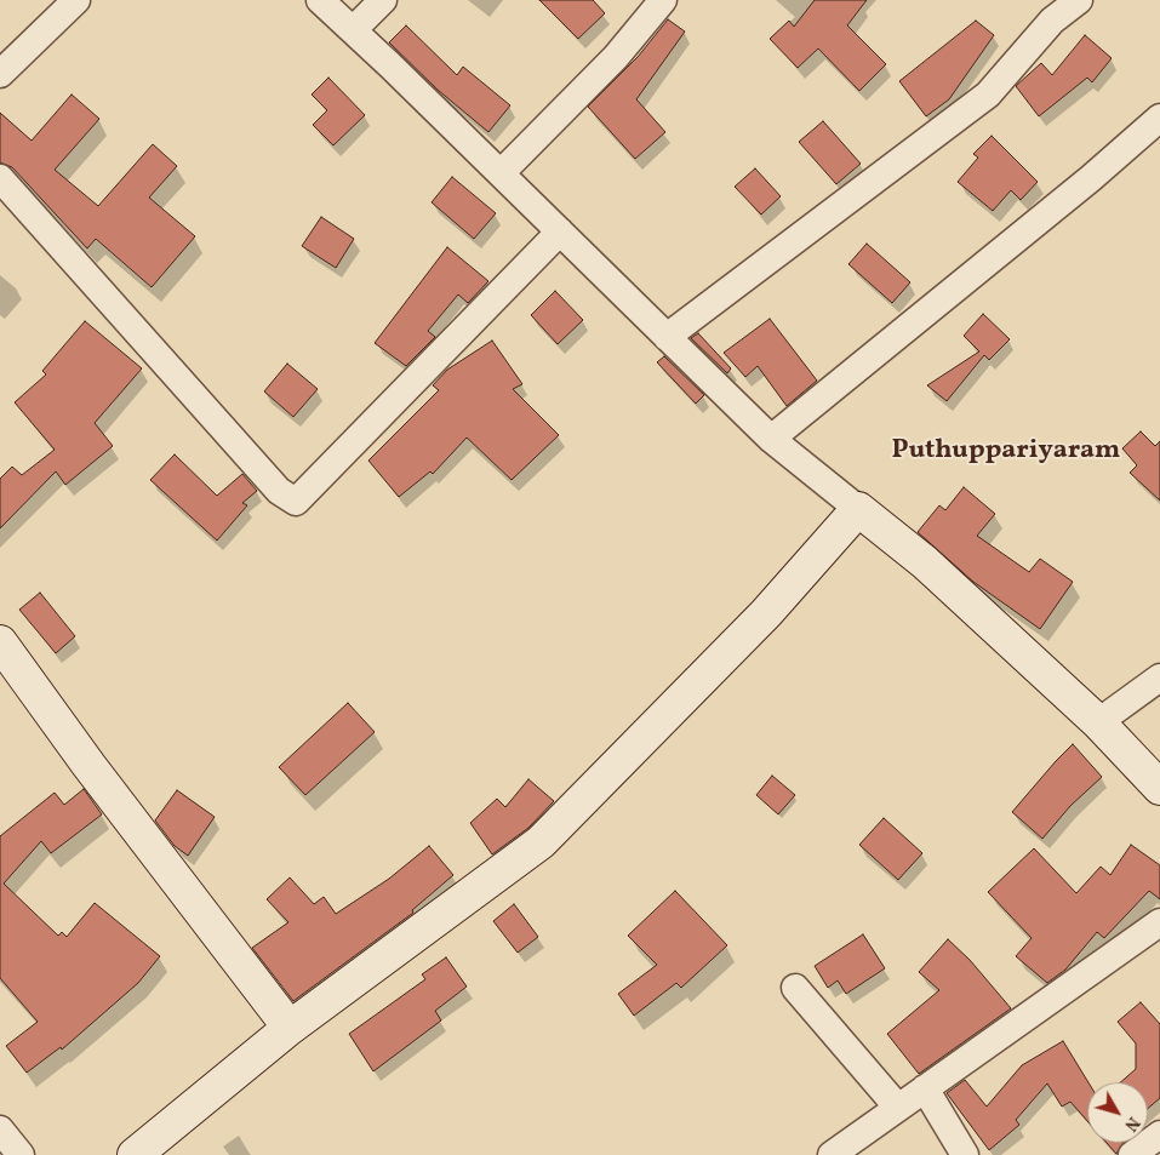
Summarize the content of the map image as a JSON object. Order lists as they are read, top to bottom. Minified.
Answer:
{"districts":["Puthuppariyaram"],"north":"bottom right"}
